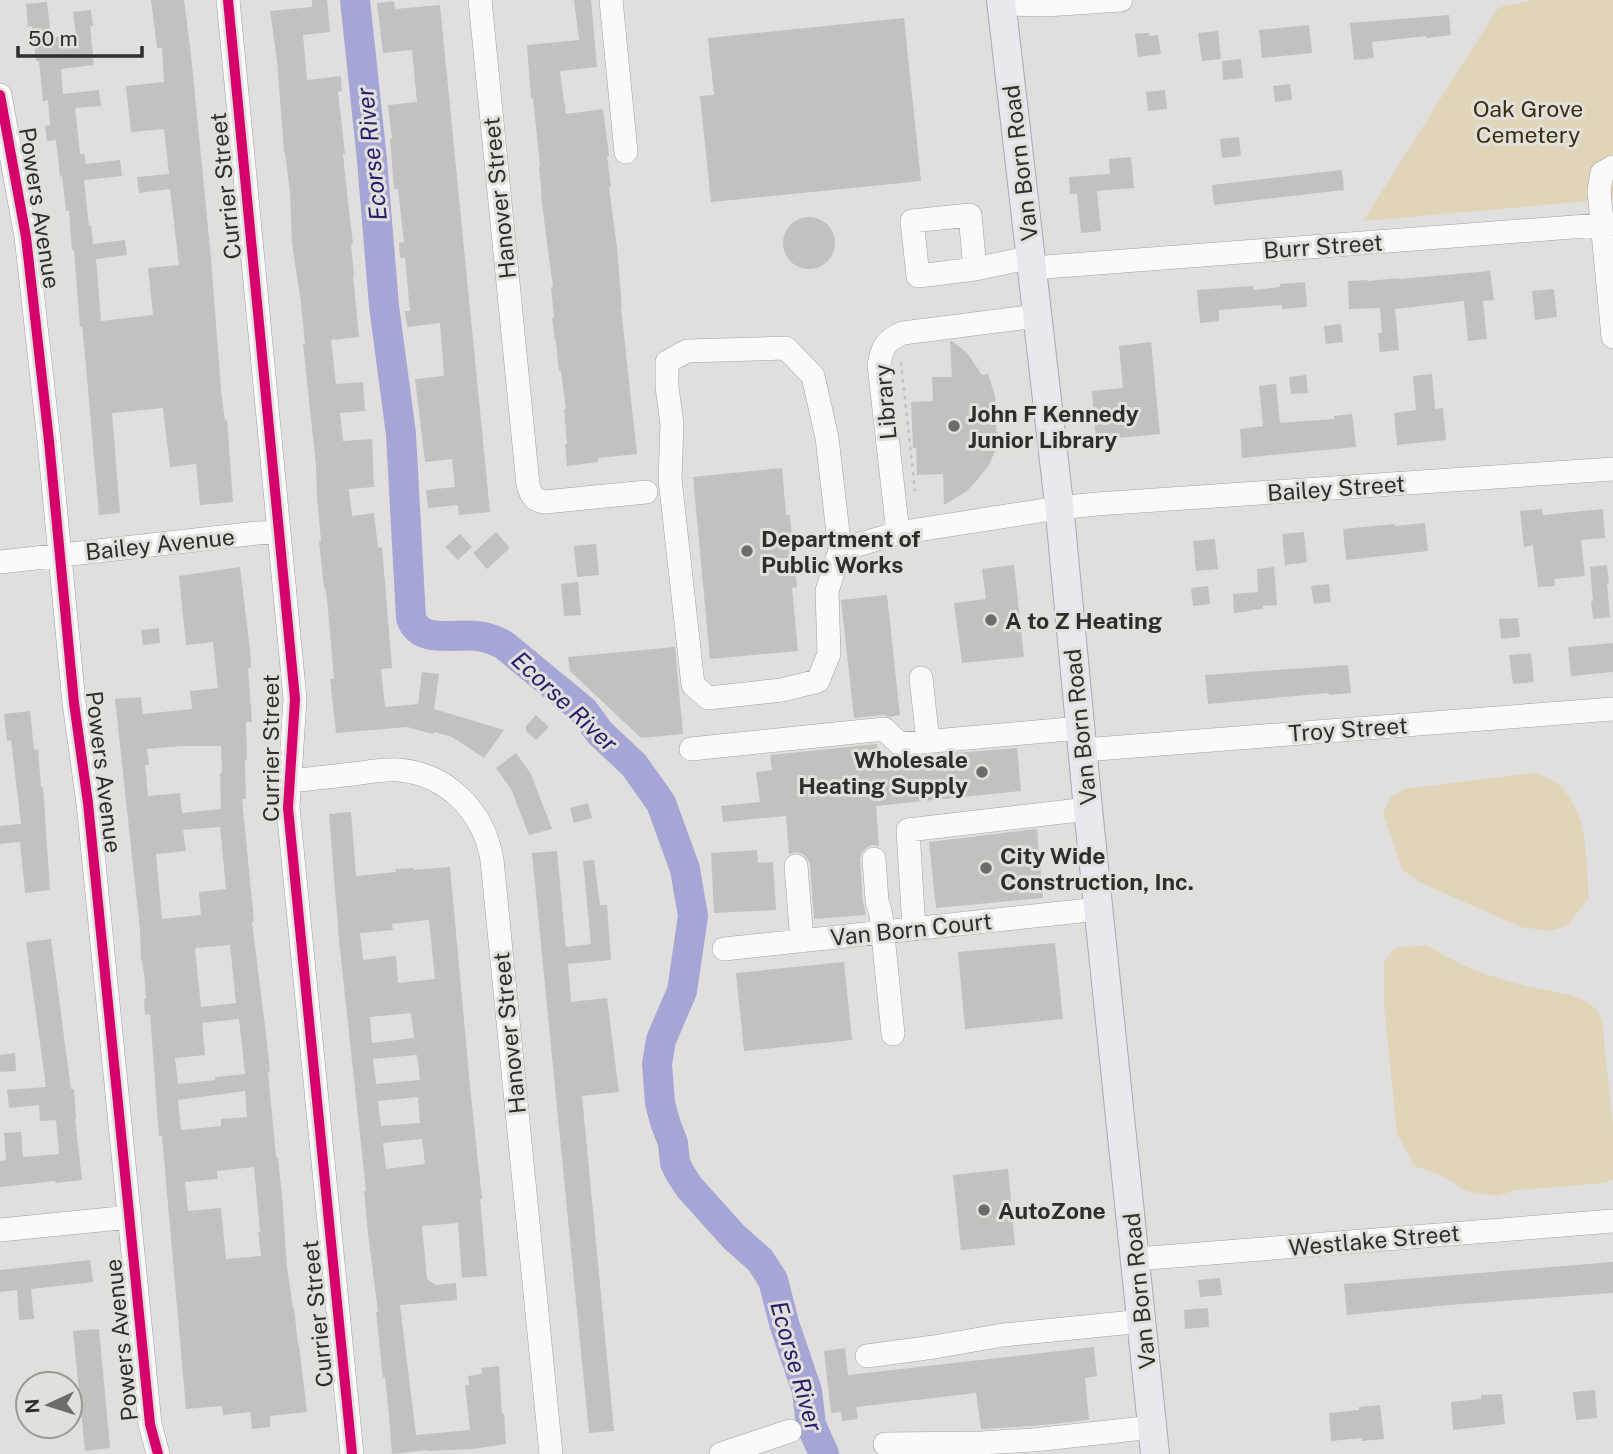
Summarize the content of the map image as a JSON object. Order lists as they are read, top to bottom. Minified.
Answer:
{"streets":{"main road":["Van Born Road"],"street":["Currier Street","Hanover Street","Powers Avenue","Burr Street","Library","Bailey Street","Bailey Avenue","Troy Street","Van Born Court","Westlake Street"]},"crossings":[["Van Born Road","Burr Street"],["Van Born Road","Library"],["Van Born Road","Bailey Street"],["Van Born Road","Troy Street"],["Van Born Road","Van Born Court"],["Van Born Road","Westlake Street"],["Currier Street","Hanover Street"],["Currier Street","Bailey Avenue"],["Powers Avenue","Bailey Avenue"],["Library","Bailey Street"]],"water":["Ecorse River"],"parks":["Oak Grove Cemetery"],"places":["John F Kennedy Junior Library","Department of Public Works","A to Z Heating","Wholesale Heating Supply","City Wide Construction, Inc.","AutoZone"],"scale_bar":"50 m","north":"left"}
